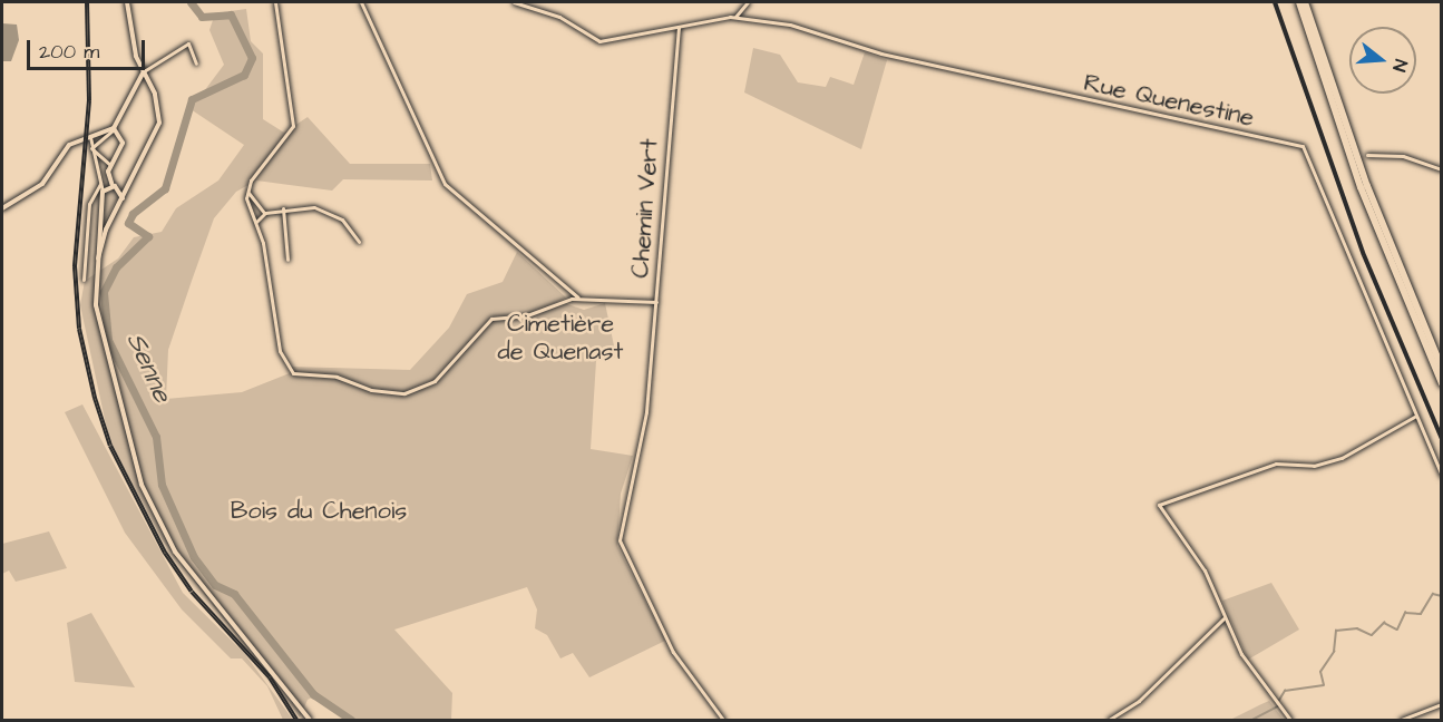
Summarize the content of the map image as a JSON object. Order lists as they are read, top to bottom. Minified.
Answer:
{"streets":{"street":["Rue Quenestine","Chemin Vert"]},"crossings":[["Rue Quenestine","Chemin Vert"]],"water":["Senne"],"parks":["Cimetière de Quenast","Bois du Chenois"],"scale_bar":"200 m","north":"right"}
